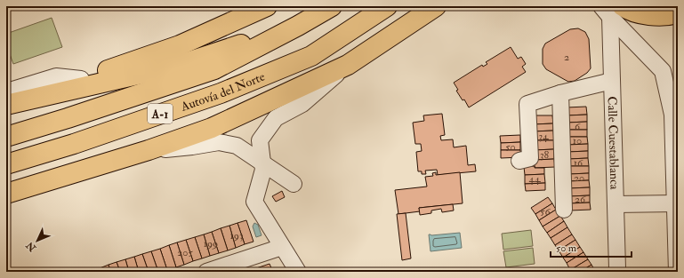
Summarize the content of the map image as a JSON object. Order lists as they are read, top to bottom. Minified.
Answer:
{"streets":{"main road":["Autovía del Norte","A-1"],"street":["Calle Cuestablanca"]},"house_numbers":["2","6","34","10","50","38","16","20","44","26","56","193","199","205"],"scale_bar":"50 m","north":"bottom left"}
